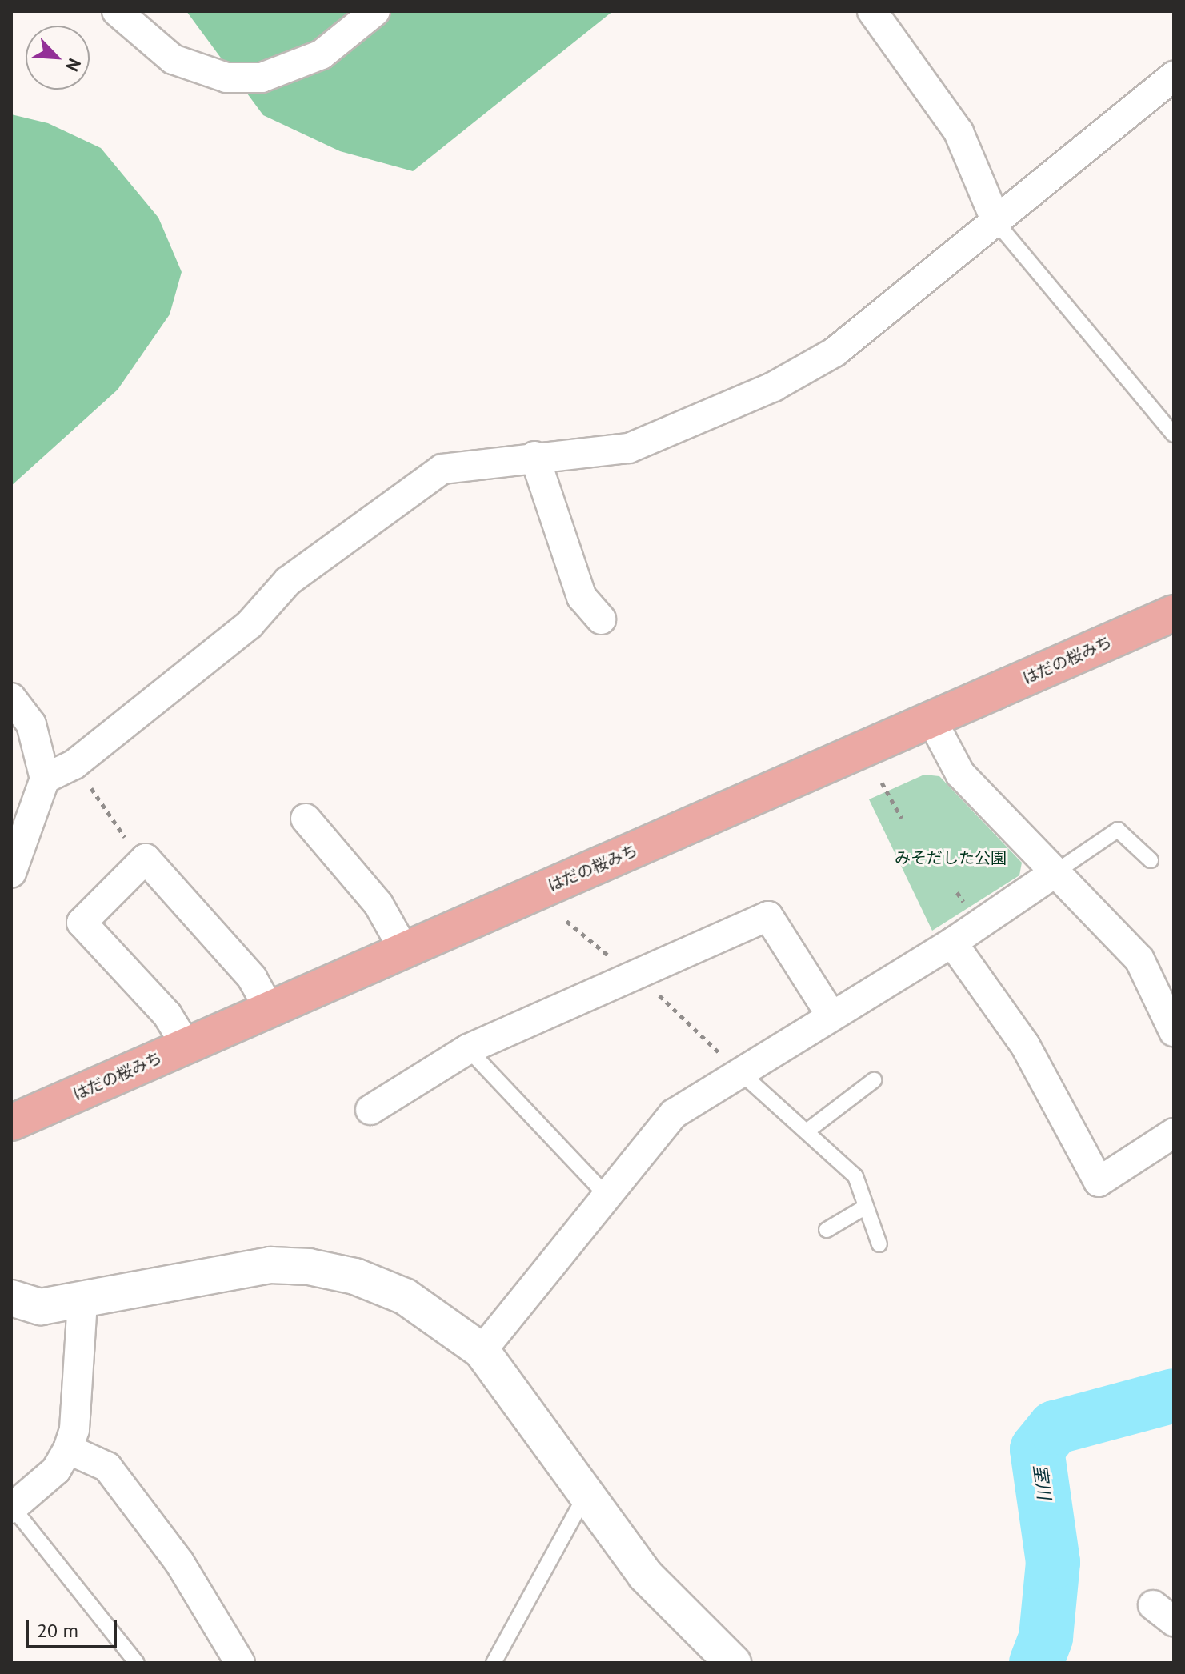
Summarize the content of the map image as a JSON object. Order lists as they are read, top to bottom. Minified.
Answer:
{"streets":{"main road":["はだの桜みち"]},"water":["室川"],"parks":["みそだした公園"],"scale_bar":"20 m","north":"bottom right"}
